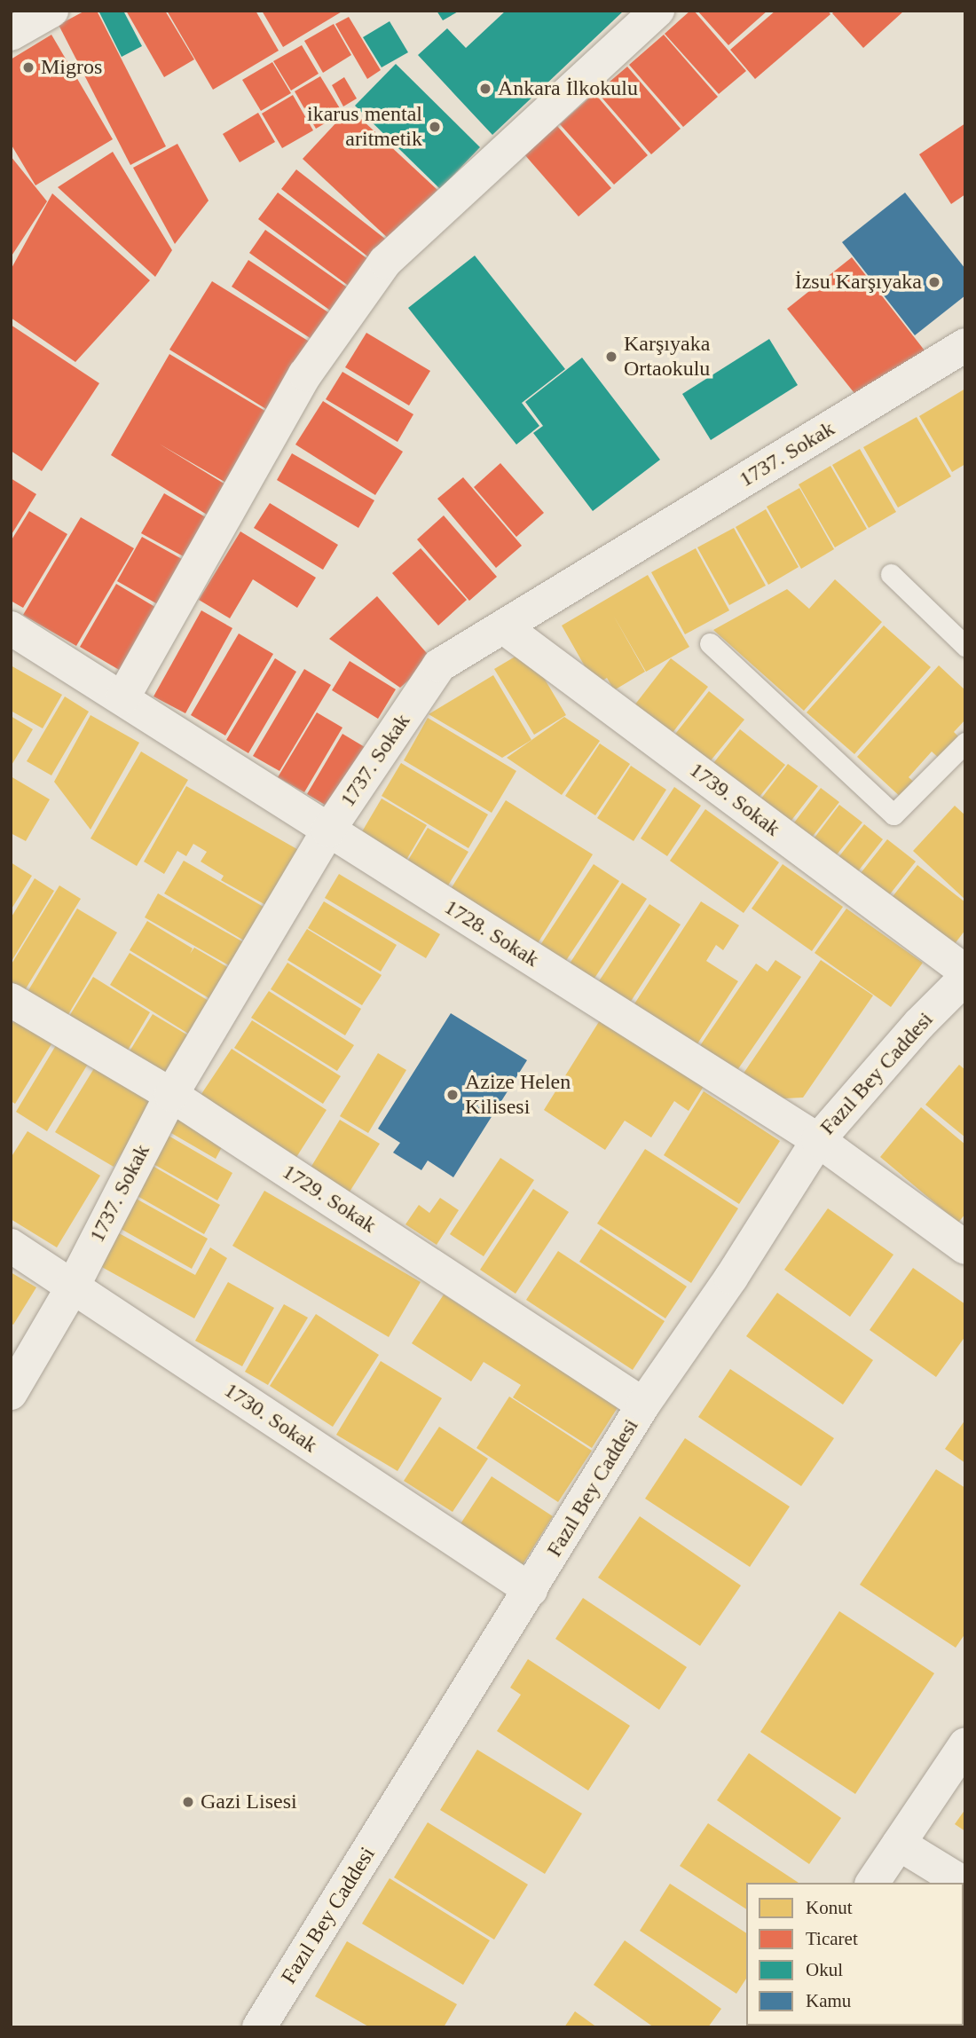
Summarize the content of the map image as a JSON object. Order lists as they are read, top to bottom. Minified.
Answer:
{"streets":{"street":["1737. Sokak","1739. Sokak","1728. Sokak","Fazıl Bey Caddesi","1729. Sokak","1730. Sokak"]},"crossings":[["1737. Sokak","1739. Sokak"],["1737. Sokak","1728. Sokak"],["1737. Sokak","1729. Sokak"],["1737. Sokak","1730. Sokak"],["1728. Sokak","Fazıl Bey Caddesi"],["Fazıl Bey Caddesi","1729. Sokak"],["Fazıl Bey Caddesi","1730. Sokak"]],"places":["Migros","Ankara İlkokulu","ikarus mental aritmetik","İzsu Karşıyaka","Karşıyaka Ortaokulu","Azize Helen Kilisesi","Gazi Lisesi"],"legend":["Konut","Ticaret","Okul","Kamu"]}
